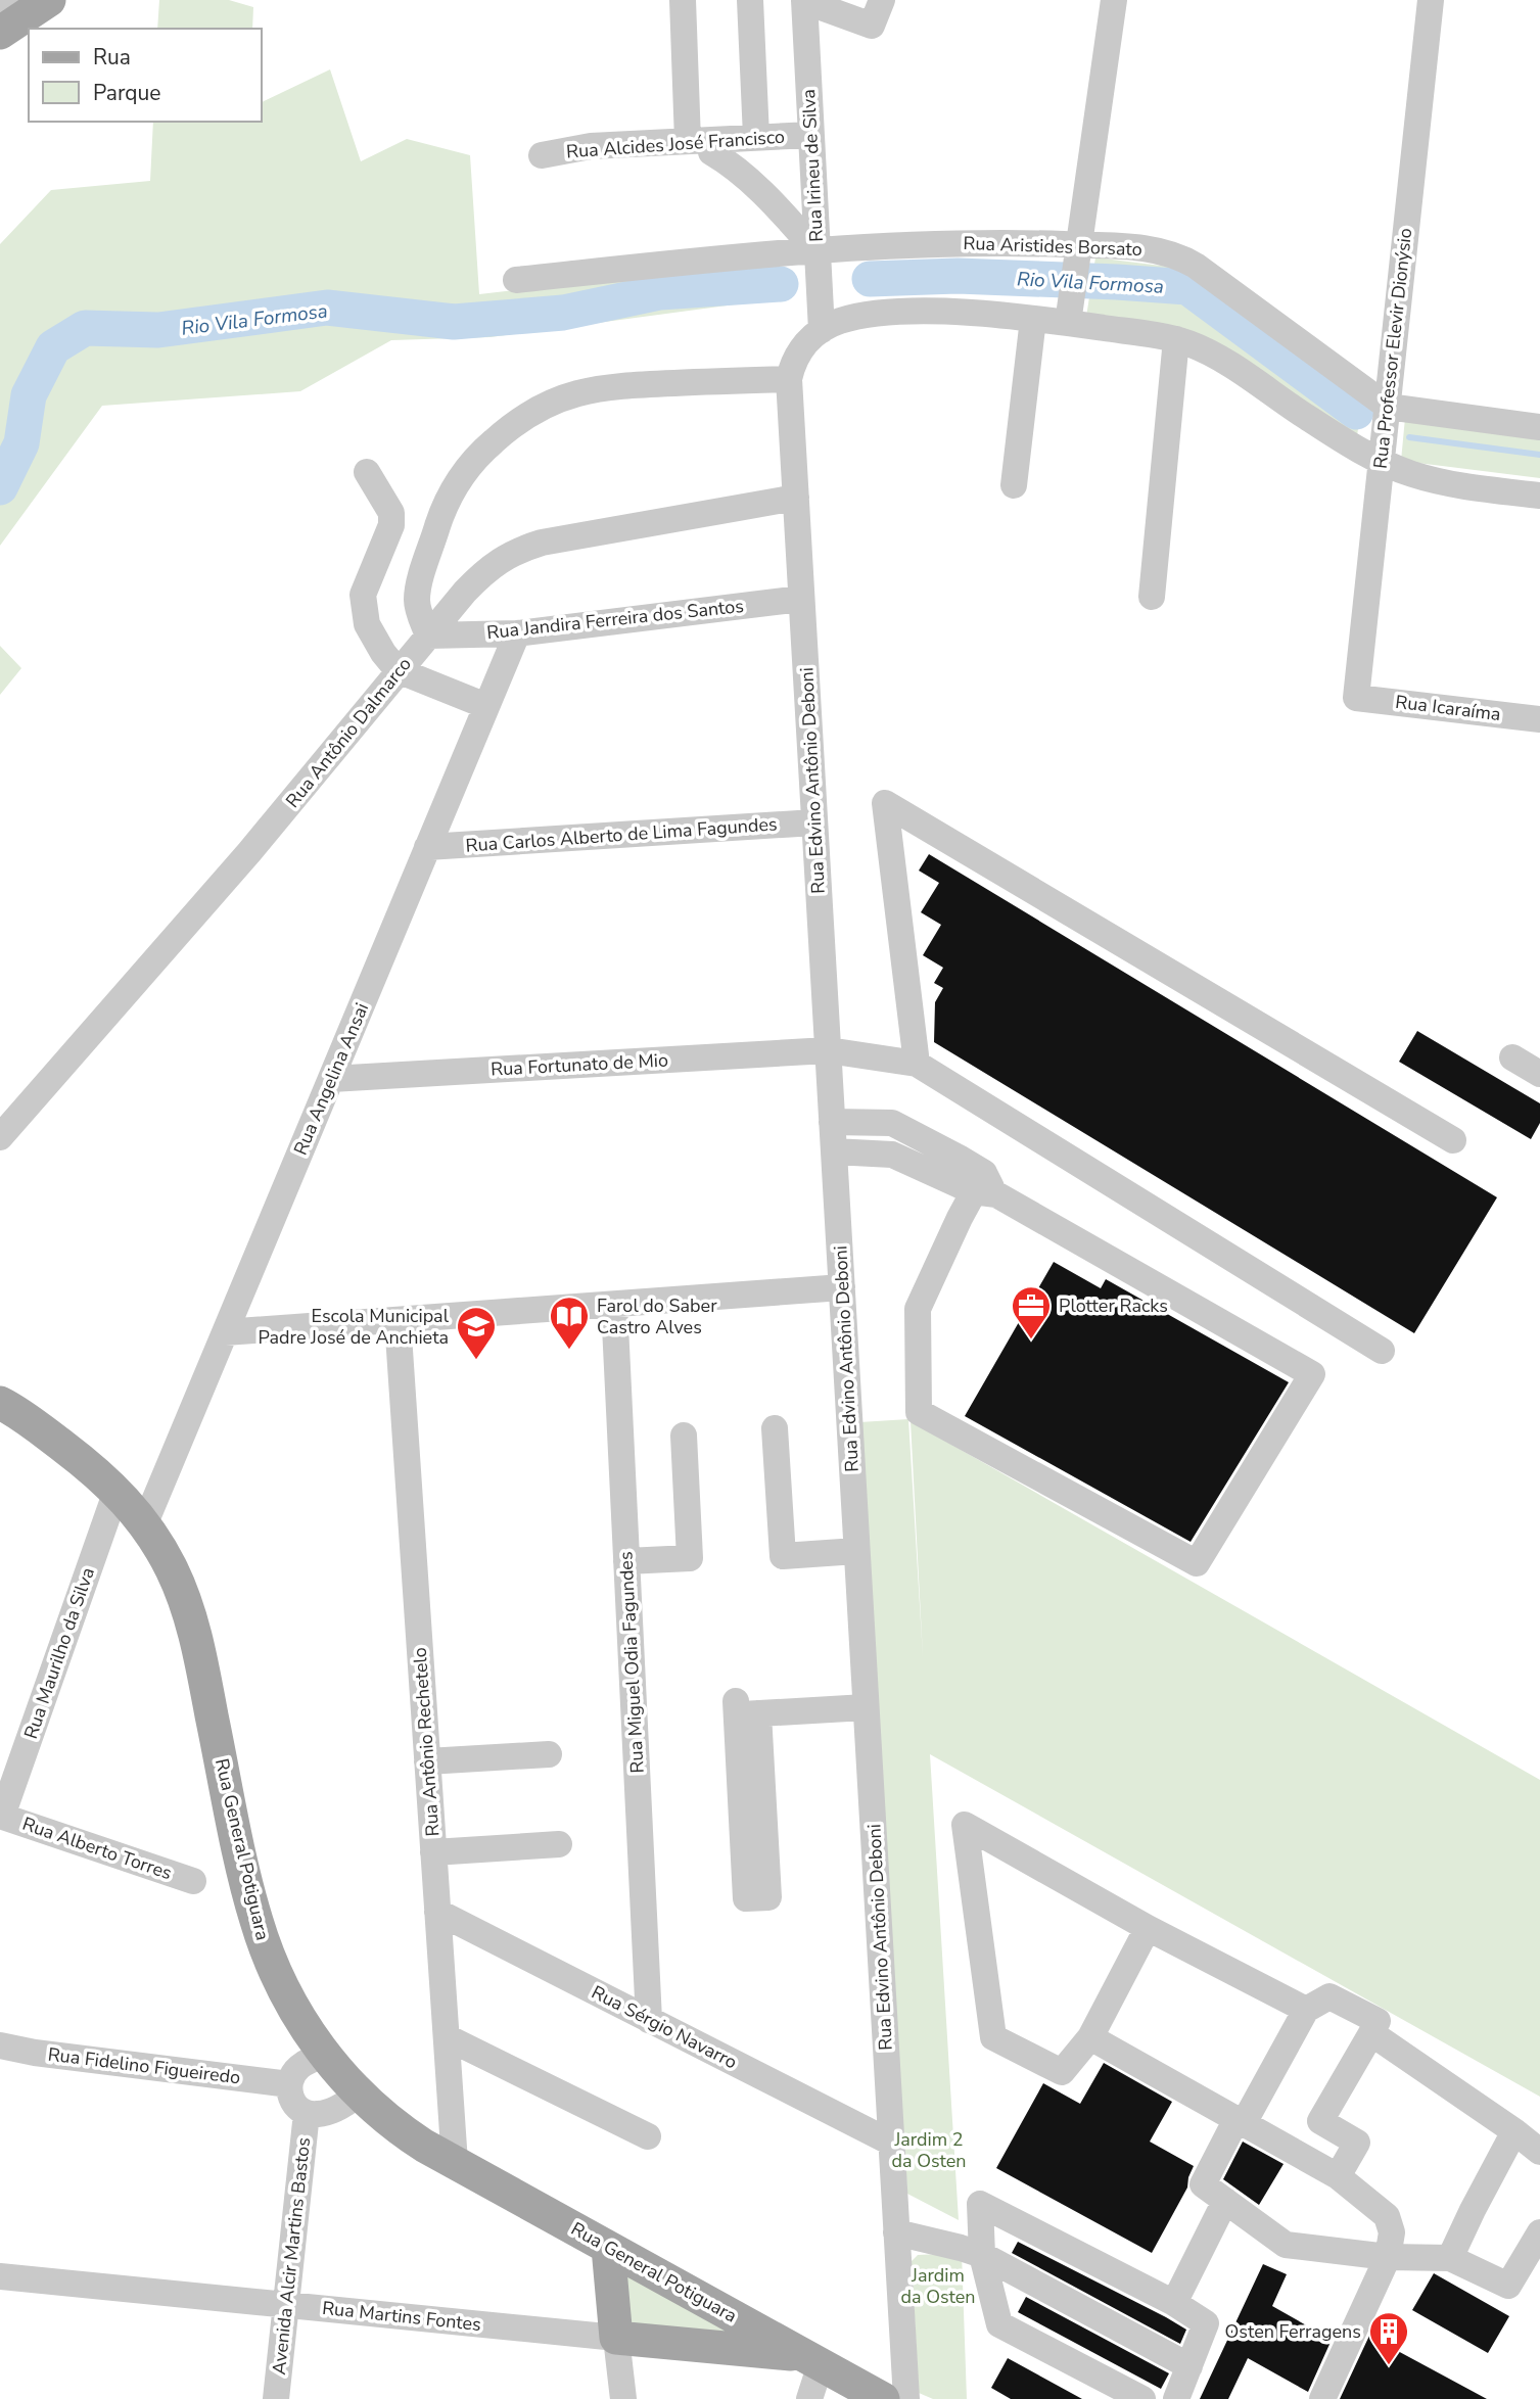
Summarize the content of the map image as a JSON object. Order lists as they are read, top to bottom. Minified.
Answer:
{"streets":{"main road":["Rua General Potiguara","Rua Martins Fontes"],"street":["Rua Alcides José Francisco","Rua Irineu de Silva","Rua Aristides Borsato","Rua Professor Elevir Dionýsio","Rua Jandira Ferreira dos Santos","Rua Icaraíma","Rua Antônio Dalmarco","Rua Edvino Antônio Deboni","Rua Carlos Alberto de Lima Fagundes","Rua Fortunato de Mio","Rua Angelina Ansai","Rua Maurilho da Silva","Rua Miguel Odia Fagundes","Rua Antônio Rechetelo","Rua Alberto Torres","Rua Sérgio Navarro","Rua Fidelino Figueiredo","Avenida Alcir Martins Bastos"]},"crossings":[["Rua Alcides José Francisco","Rua Irineu de Silva"],["Rua Irineu de Silva","Rua Aristides Borsato"],["Rua Irineu de Silva","Rua Edvino Antônio Deboni"],["Rua Aristides Borsato","Rua Professor Elevir Dionýsio"],["Rua Professor Elevir Dionýsio","Rua Icaraíma"],["Rua Jandira Ferreira dos Santos","Rua Antônio Dalmarco"],["Rua Jandira Ferreira dos Santos","Rua Edvino Antônio Deboni"],["Rua Jandira Ferreira dos Santos","Rua Angelina Ansai"],["Rua Antônio Dalmarco","Rua Edvino Antônio Deboni"],["Rua Edvino Antônio Deboni","Rua Carlos Alberto de Lima Fagundes"],["Rua Edvino Antônio Deboni","Rua Fortunato de Mio"],["Rua Edvino Antônio Deboni","Rua Sérgio Navarro"],["Rua Carlos Alberto de Lima Fagundes","Rua Angelina Ansai"],["Rua Fortunato de Mio","Rua Angelina Ansai"],["Rua Angelina Ansai","Rua General Potiguara"],["Rua Maurilho da Silva","Rua Alberto Torres"],["Rua Maurilho da Silva","Rua General Potiguara"],["Rua Miguel Odia Fagundes","Rua Sérgio Navarro"],["Rua Antônio Rechetelo","Rua General Potiguara"],["Rua Antônio Rechetelo","Rua Sérgio Navarro"],["Rua General Potiguara","Rua Fidelino Figueiredo"],["Rua General Potiguara","Avenida Alcir Martins Bastos"],["Rua General Potiguara","Rua Martins Fontes"],["Rua Fidelino Figueiredo","Avenida Alcir Martins Bastos"],["Avenida Alcir Martins Bastos","Rua Martins Fontes"]],"water":["Rio Vila Formosa"],"parks":["Jardim 2 da Osten","Jardim da Osten"],"places":{"office":["Plotter Racks"],"library":["Farol do Saber Castro Alves"],"school or university":["Escola Municipal Padre José de Anchieta"],"building":["Osten Ferragens"]},"legend":["Rua","Parque"]}
